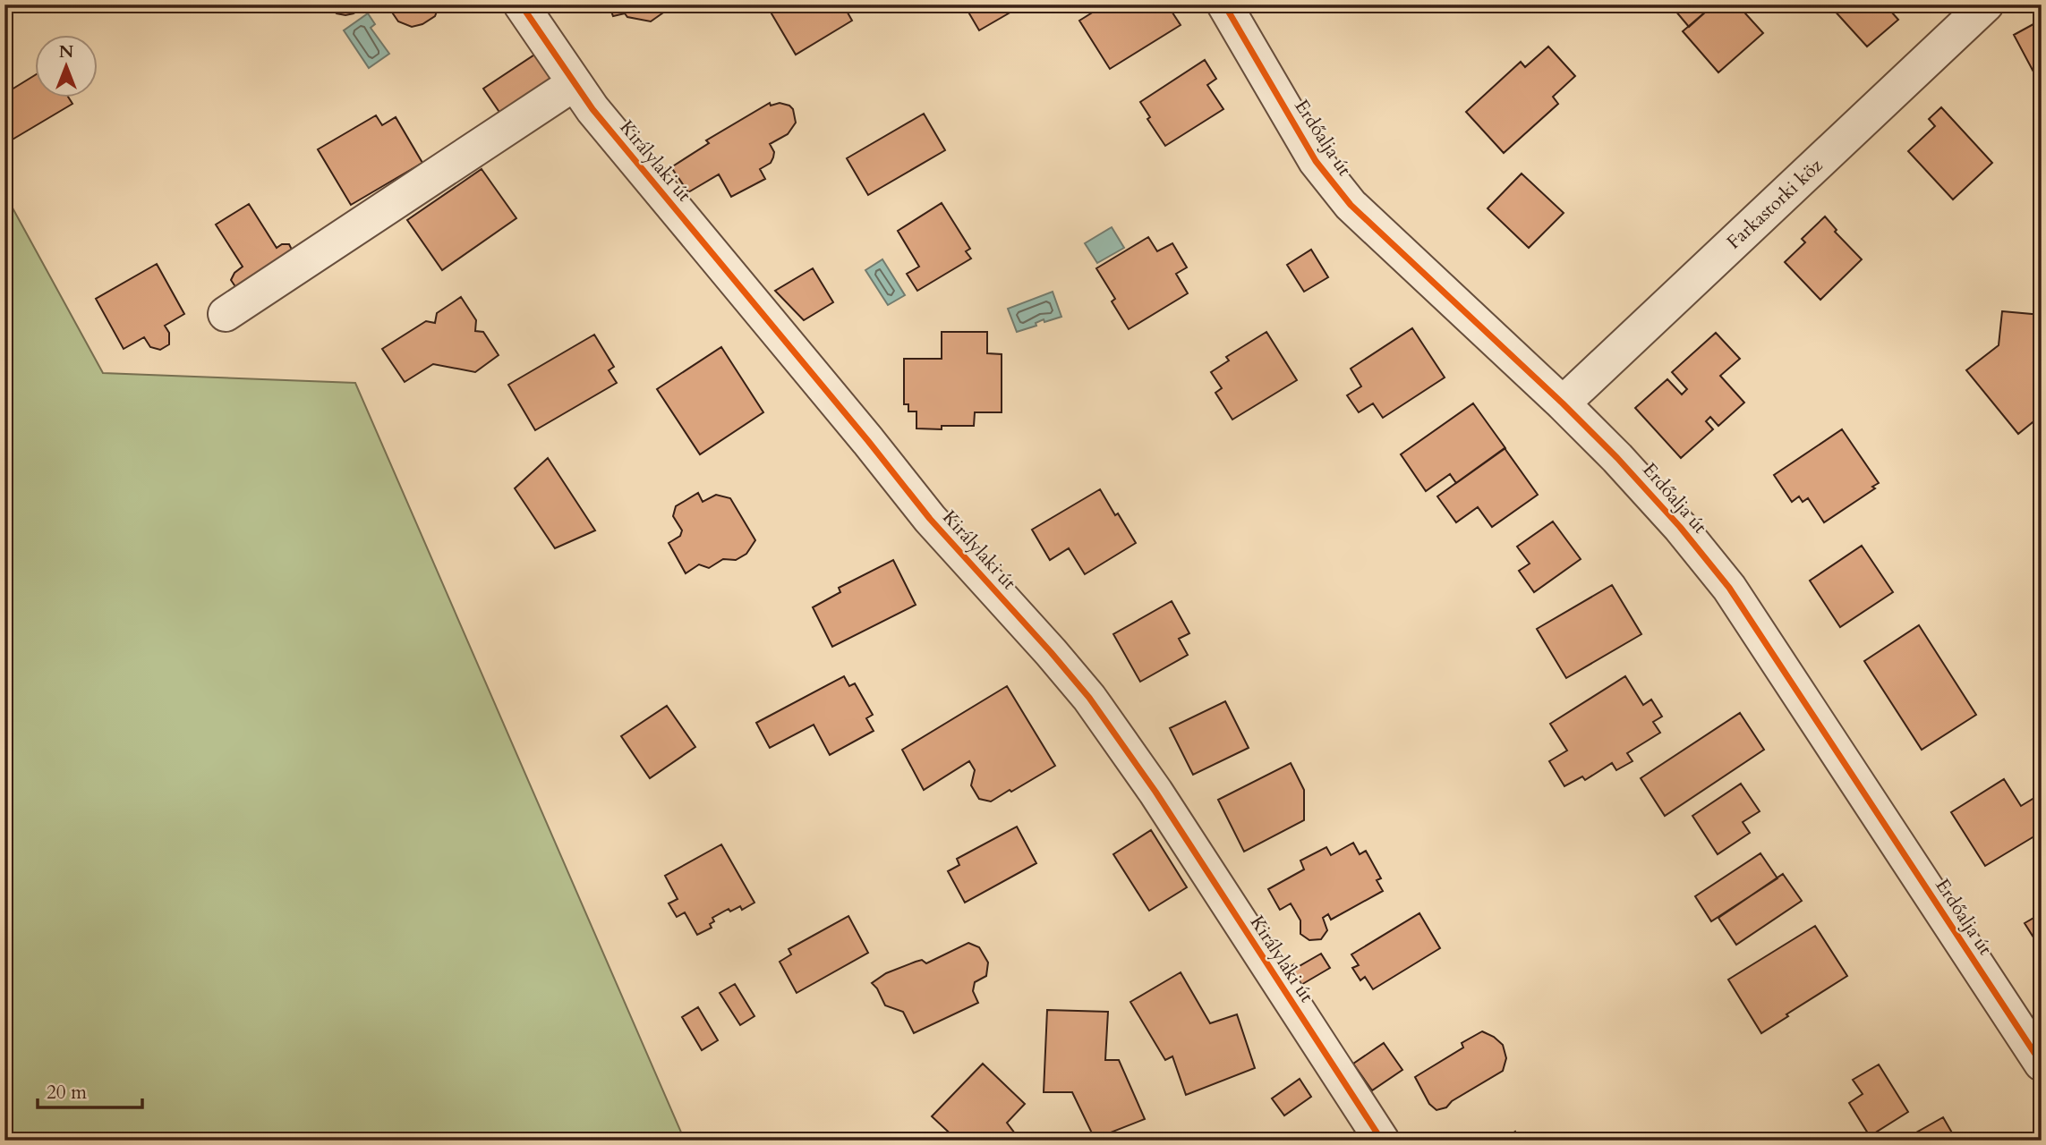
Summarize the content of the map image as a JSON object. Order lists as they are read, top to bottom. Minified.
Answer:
{"streets":{"street":["Erdőalja út","Királylaki út","Farkastorki köz"]},"crossings":[["Erdőalja út","Farkastorki köz"]],"scale_bar":"20 m","north":"top"}
